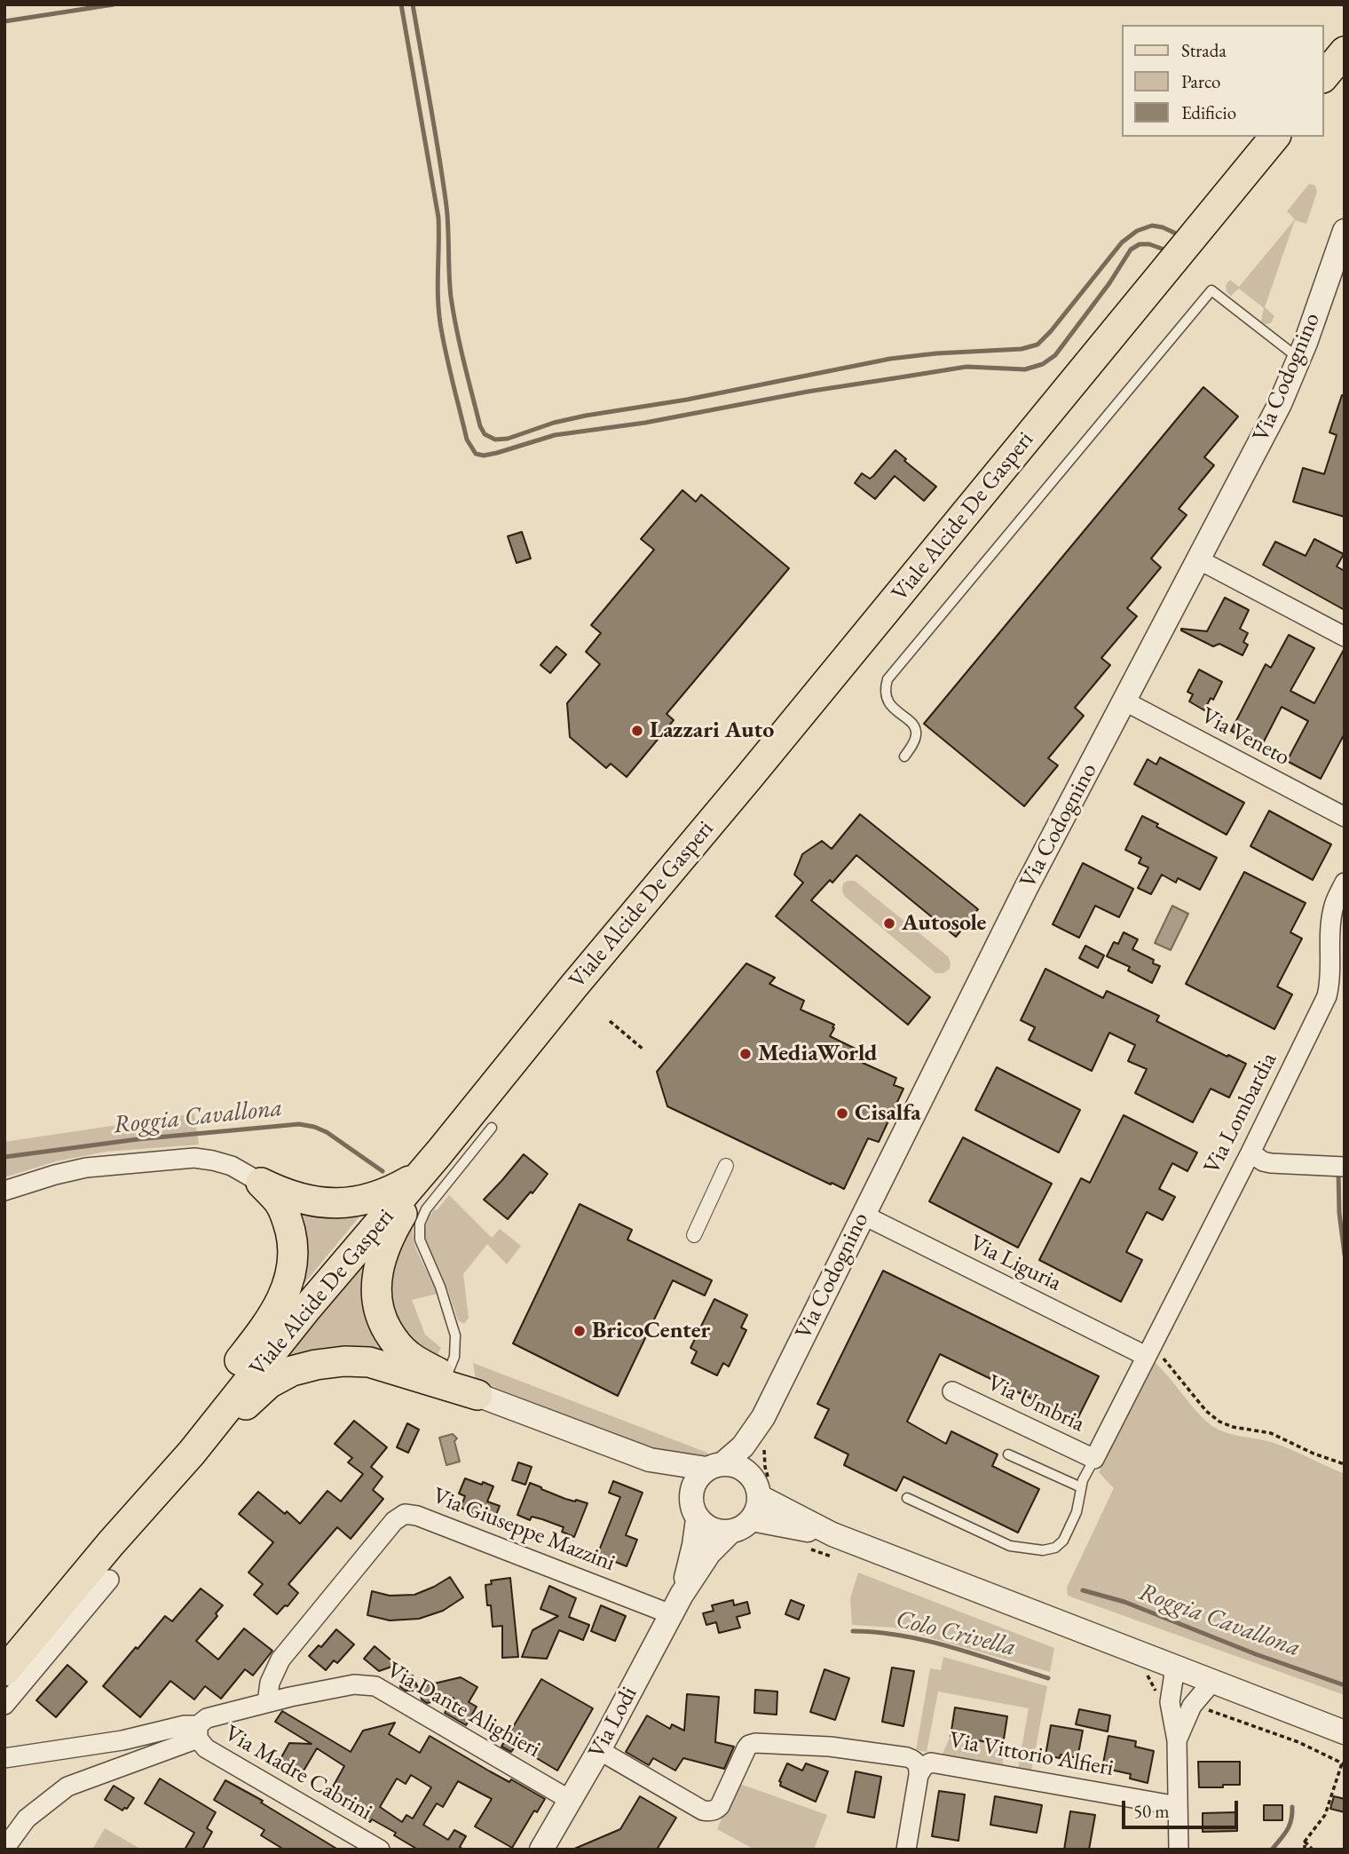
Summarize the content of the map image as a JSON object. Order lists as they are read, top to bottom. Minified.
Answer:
{"streets":{"main road":["Viale Alcide De Gasperi"],"street":["Via Codognino","Via Veneto","Via Lombardia","Via Liguria","Via Umbria","Via Giuseppe Mazzini","Via Dante Alighieri","Via Lodi","Via Vittorio Alfieri","Via Madre Cabrini"]},"crossings":[["Via Codognino","Via Veneto"],["Via Codognino","Via Liguria"],["Via Codognino","Via Lodi"],["Via Lombardia","Via Liguria"],["Via Lombardia","Via Umbria"],["Via Liguria","Via Umbria"],["Via Giuseppe Mazzini","Via Dante Alighieri"],["Via Giuseppe Mazzini","Via Lodi"],["Via Dante Alighieri","Via Lodi"],["Via Dante Alighieri","Via Madre Cabrini"]],"water":["Roggia Cavallona","Colo Crivella"],"places":["Lazzari Auto","Autosole","MediaWorld","Cisalfa","BricoCenter"],"legend":["Strada","Parco","Edificio"],"scale_bar":"50 m"}
